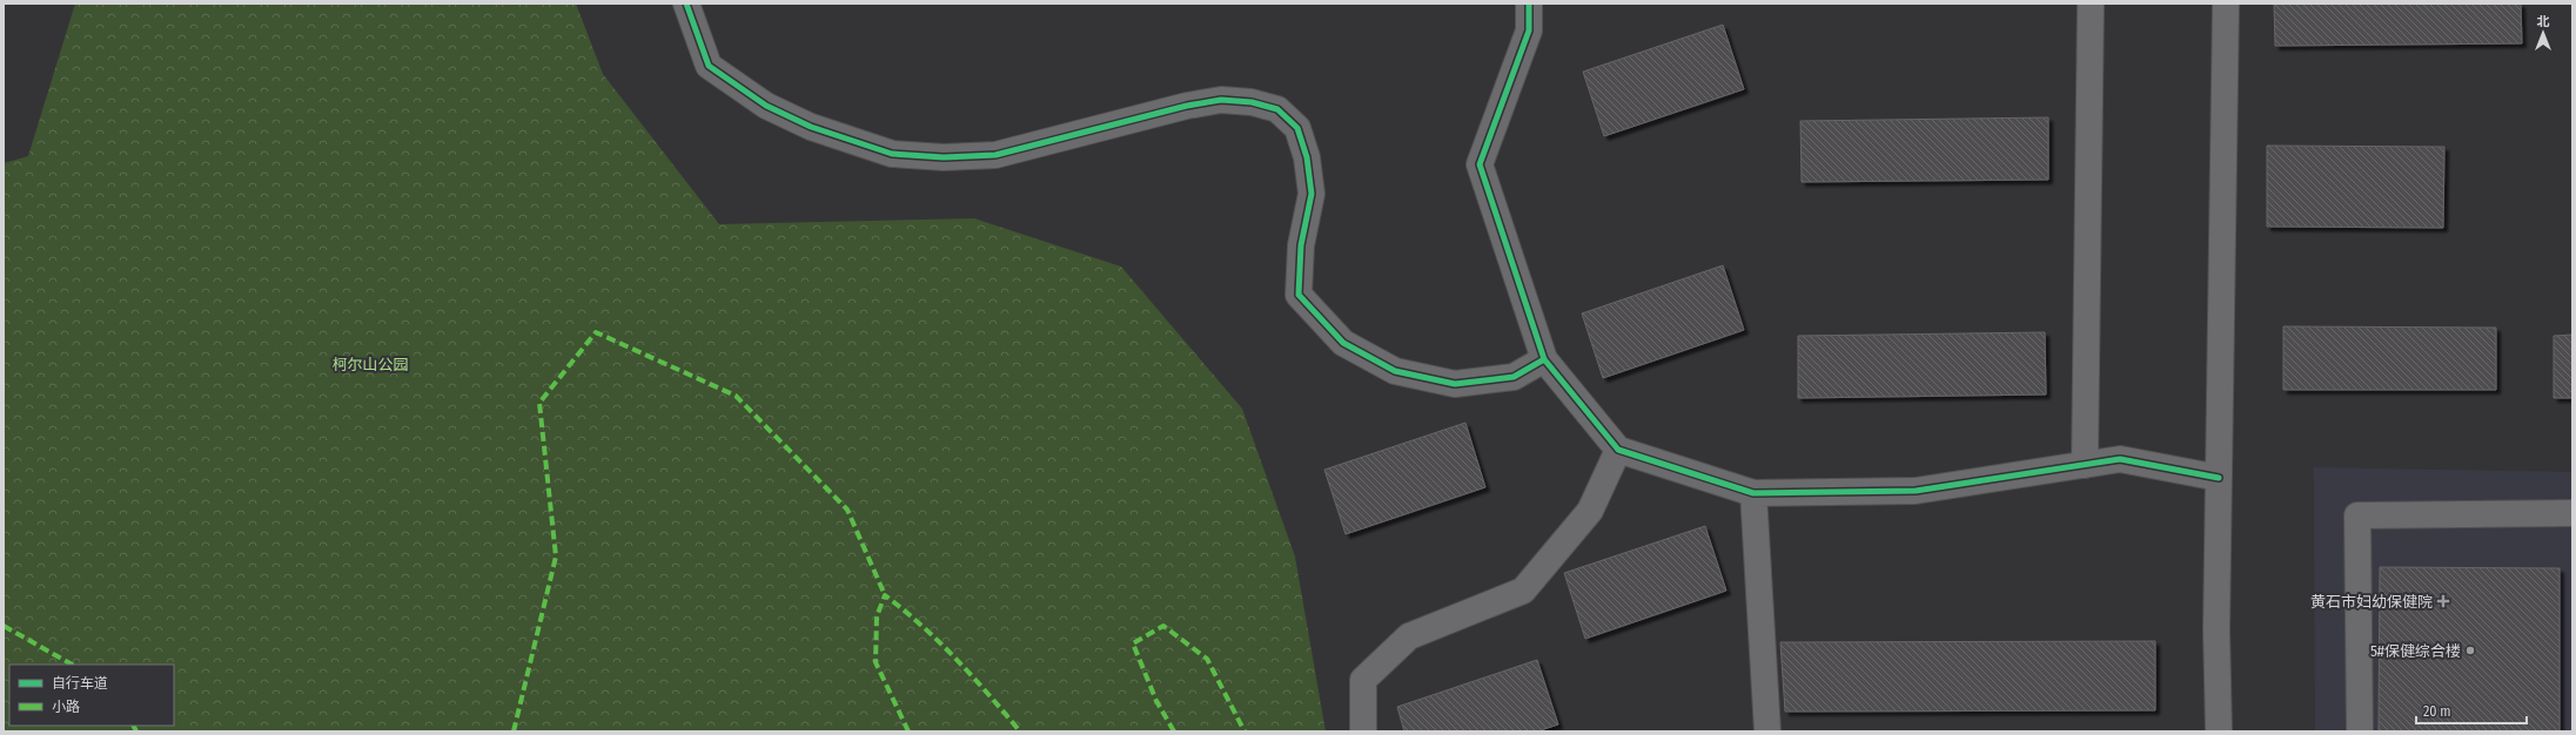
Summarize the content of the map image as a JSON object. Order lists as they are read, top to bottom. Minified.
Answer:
{"parks":["柯尔山公园"],"places":{"health":["黄石市妇幼保健院"],"other":["5#保健综合楼"]},"legend":["自行车道","小路"],"scale_bar":"20 m","north":"top"}
